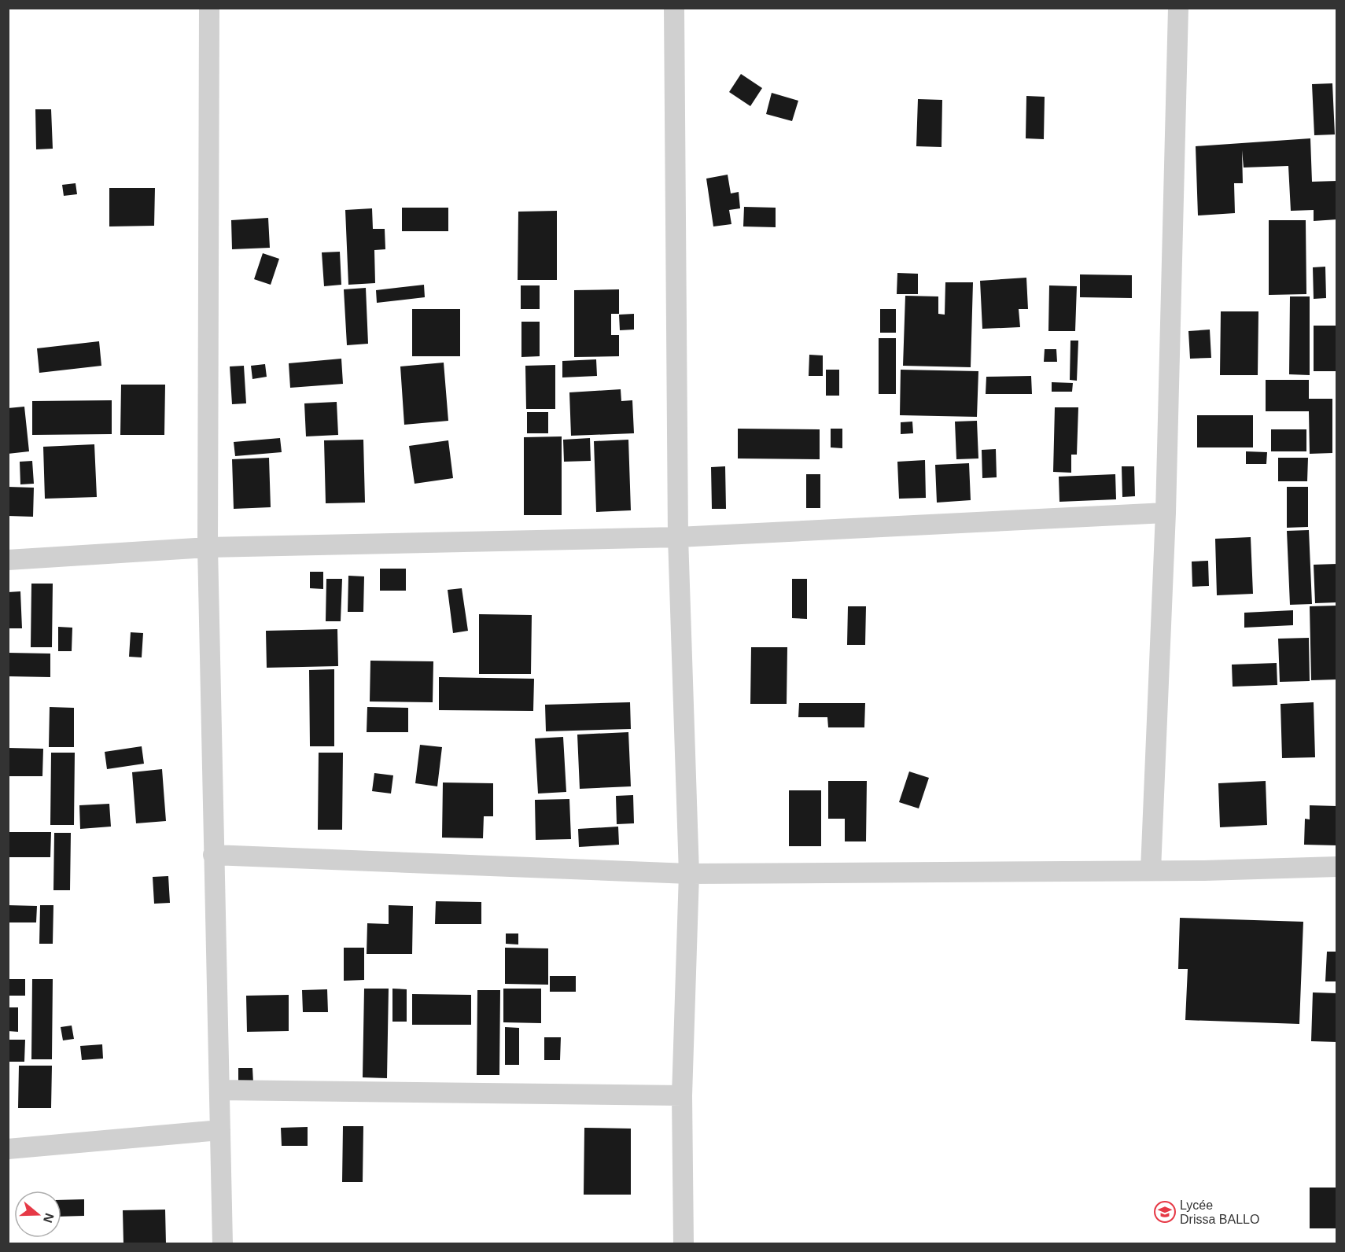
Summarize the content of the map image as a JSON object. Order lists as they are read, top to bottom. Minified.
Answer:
{"places":{"school or university":["Lycée Drissa BALLO"]},"north":"right"}
